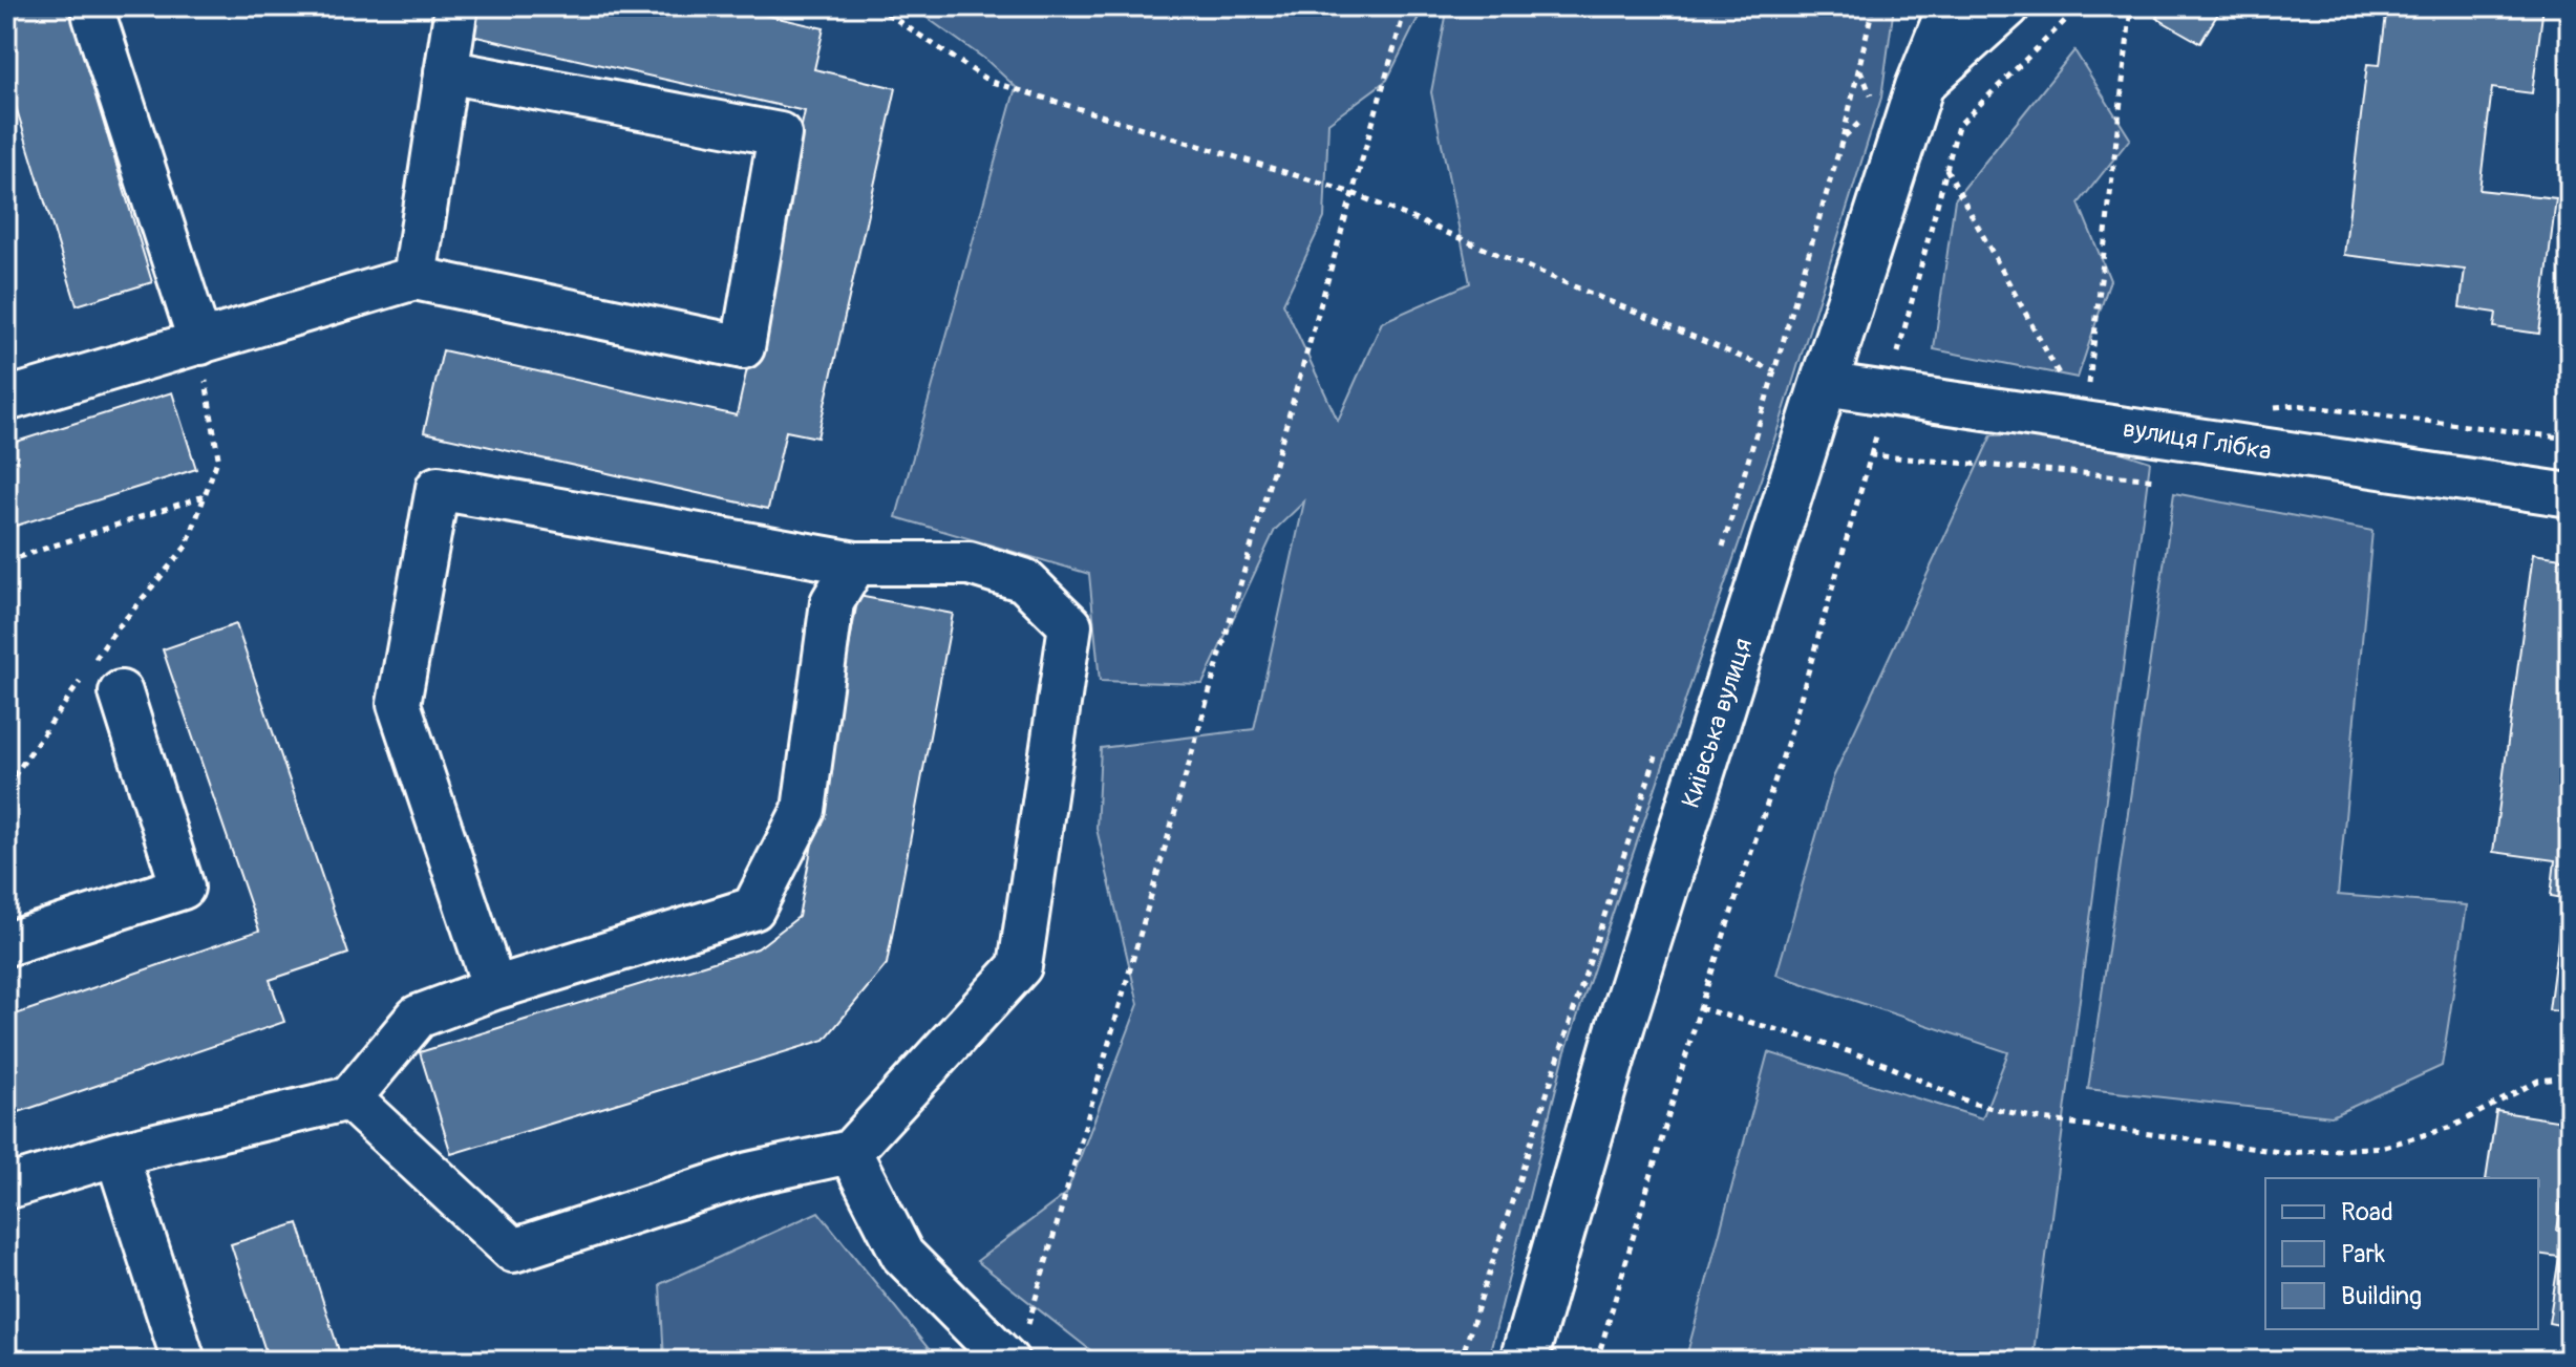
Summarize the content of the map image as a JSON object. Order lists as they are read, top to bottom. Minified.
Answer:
{"streets":{"main road":["Київська вулиця"],"street":["вулиця Глібка"]},"crossings":[["вулиця Глібка","Київська вулиця"]],"legend":["Road","Park","Building"]}
